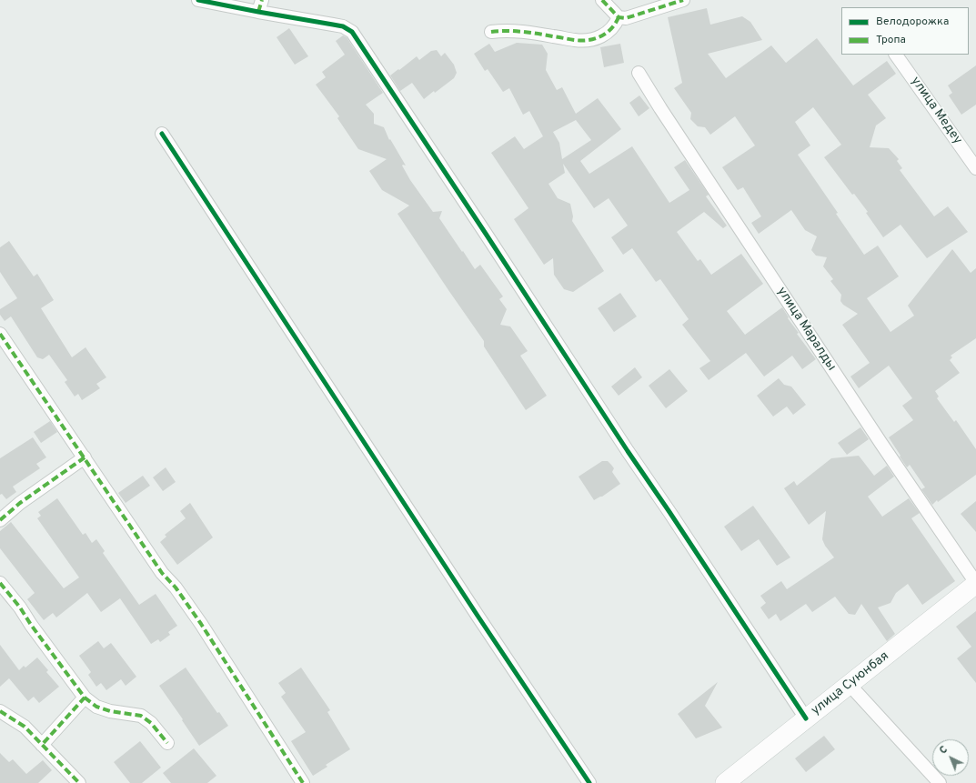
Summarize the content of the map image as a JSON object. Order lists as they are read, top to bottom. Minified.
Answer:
{"streets":{"street":["улица Медеу","улица Маралды","улица Суюнбая"]},"crossings":[["улица Маралды","улица Суюнбая"]],"legend":["Велодорожка","Тропа"],"north":"top left"}
